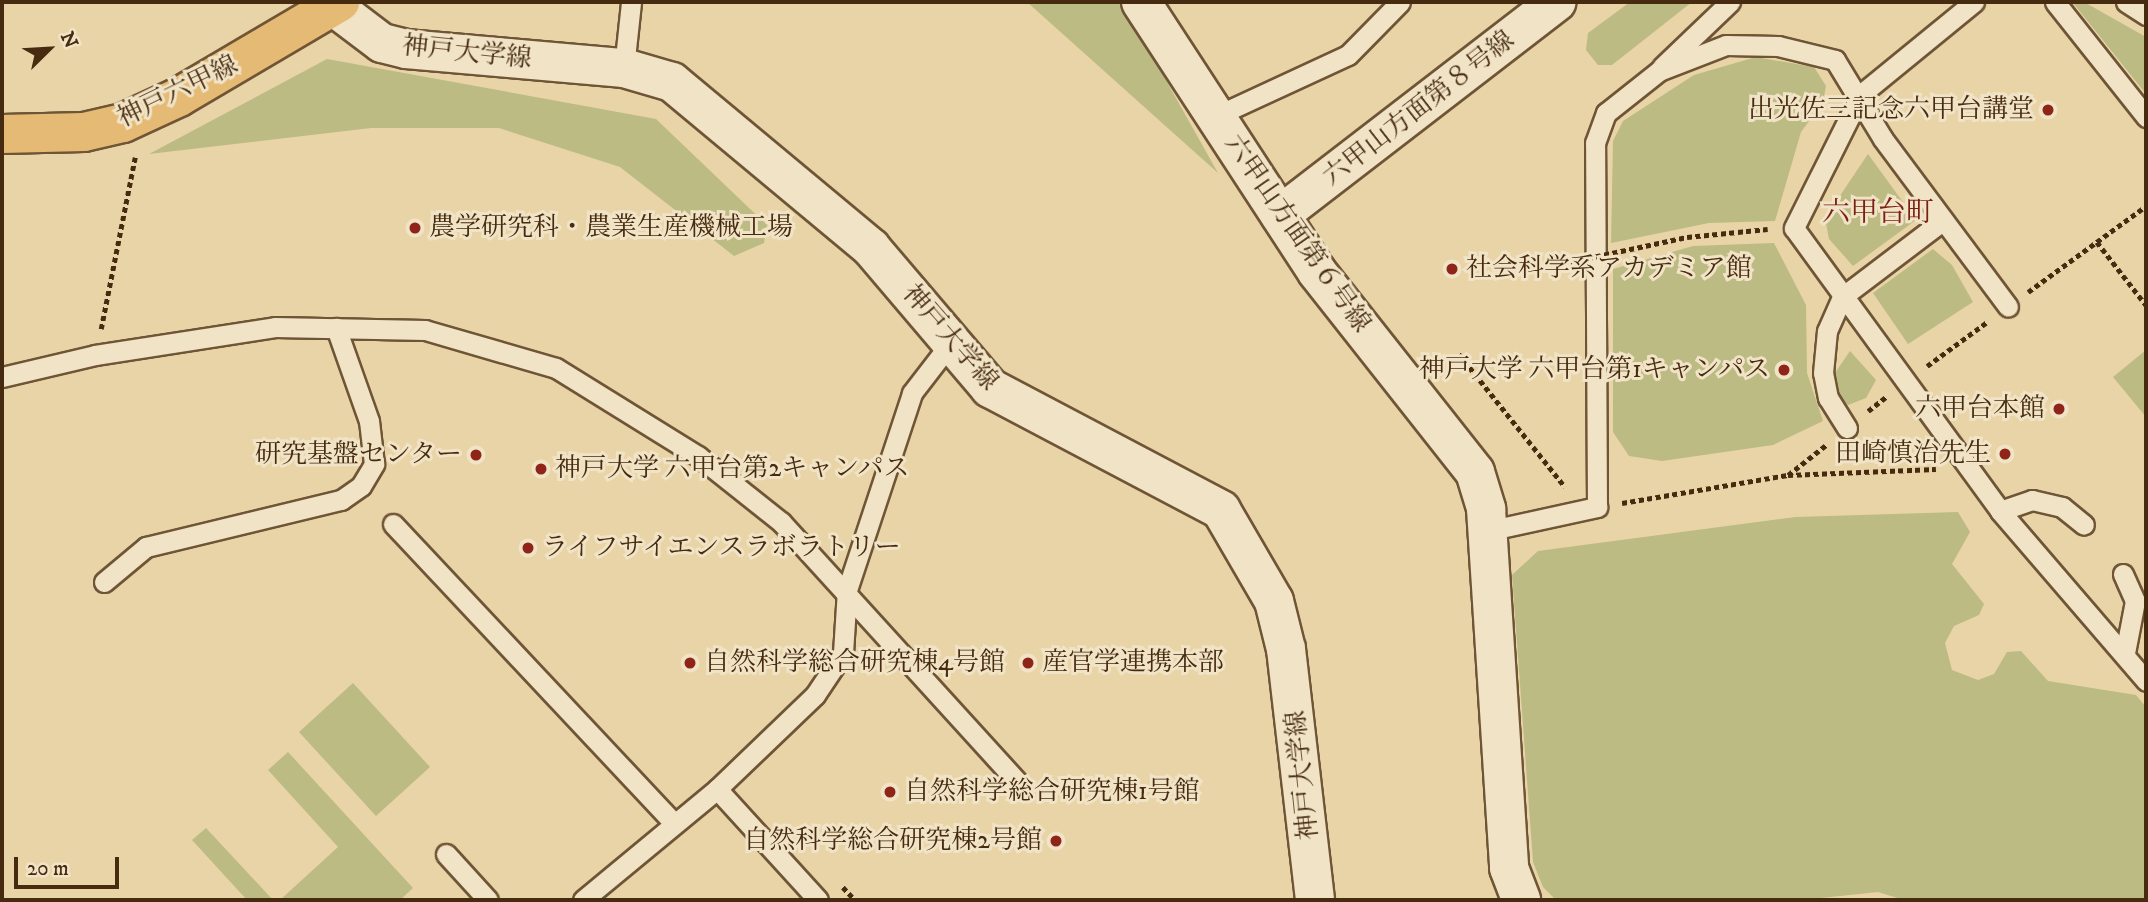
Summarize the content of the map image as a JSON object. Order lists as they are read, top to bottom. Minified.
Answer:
{"streets":{"main road":["神戸六甲線"],"street":["神戸大学線","六甲山方面第８号線","六甲山方面第６号線"]},"crossings":[["神戸大学線","神戸六甲線"],["六甲山方面第８号線","六甲山方面第６号線"]],"districts":["六甲台町"],"places":["出光佐三記念六甲台講堂","農学研究科・農業生産機械工場","社会科学系アカデミア館","神戸大学 六甲台第1キャンパス","六甲台本館","田崎慎治先生","研究基盤センター","神戸大学 六甲台第2キャンパス","ライフサイエンスラボラトリー","自然科学総合研究棟4号館","産官学連携本部","自然科学総合研究棟1号館","自然科学総合研究棟2号館"],"scale_bar":"20 m","north":"top right"}
